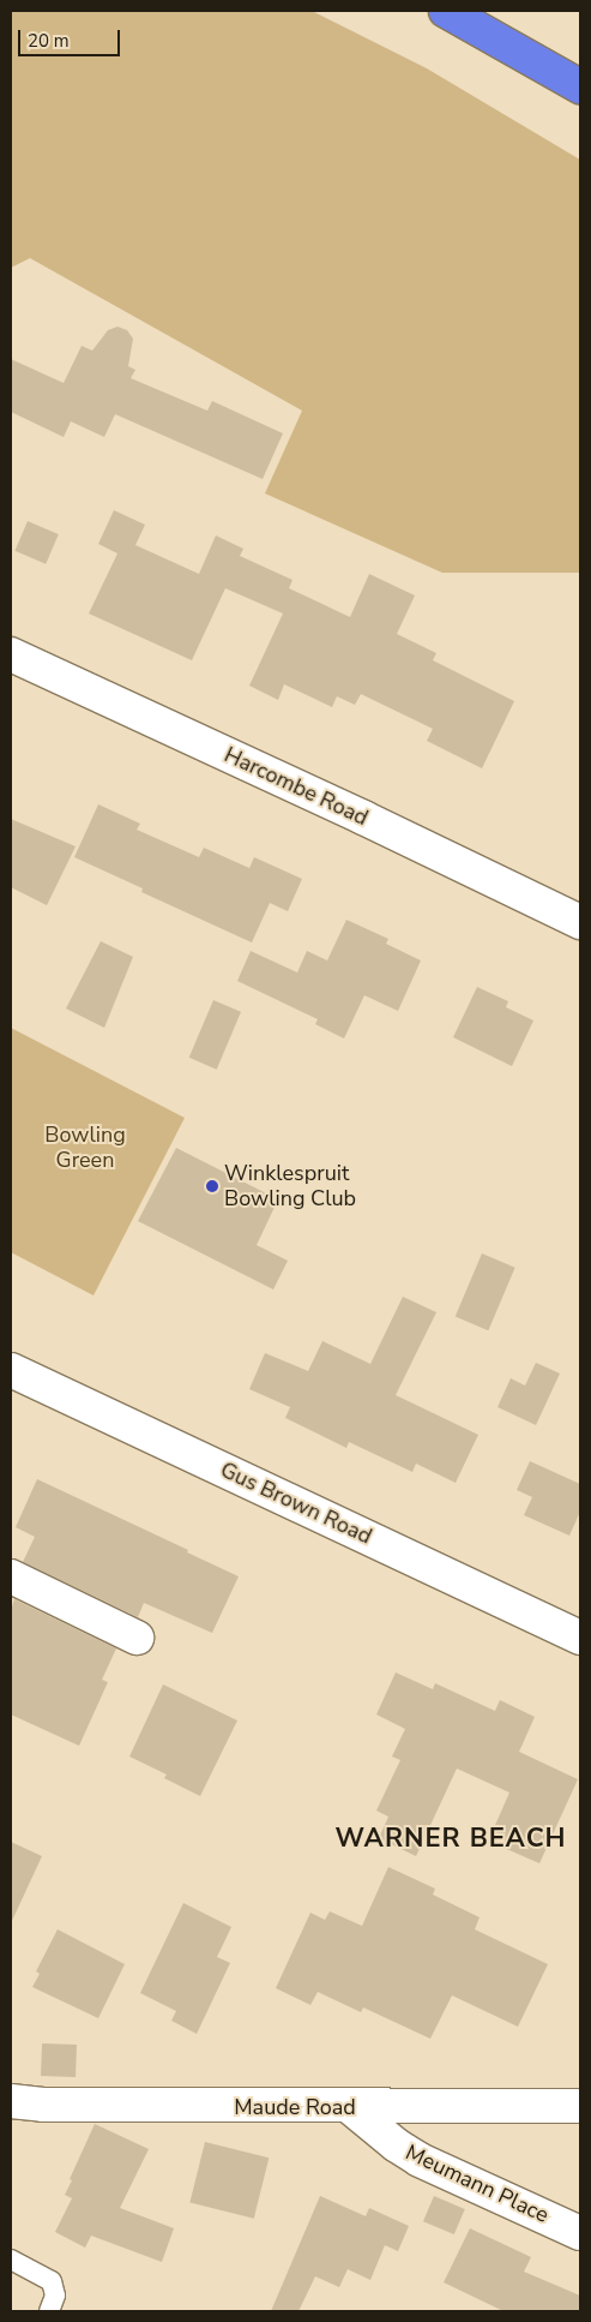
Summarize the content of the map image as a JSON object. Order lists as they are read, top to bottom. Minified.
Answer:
{"streets":{"street":["Harcombe Road","Gus Brown Road","Maude Road","Meumann Place"]},"crossings":[["Maude Road","Meumann Place"]],"districts":["WARNER BEACH"],"parks":["Bowling Green"],"places":["Winklespruit Bowling Club"],"scale_bar":"20 m"}
